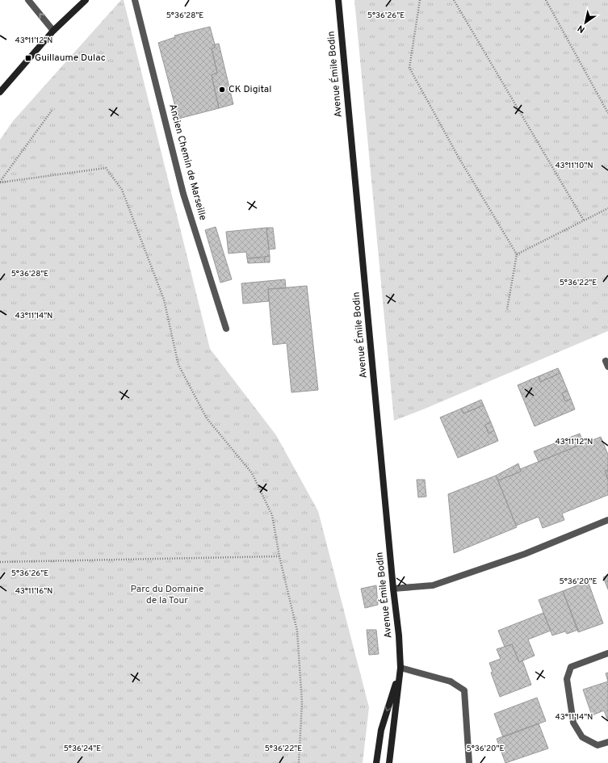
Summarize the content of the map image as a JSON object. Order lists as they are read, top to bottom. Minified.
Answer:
{"streets":{"main road":["Avenue Émile Bodin"],"street":["Ancien Chemin de Marseille"]},"parks":["Parc du Domaine de la Tour"],"places":{"transit":["Guillaume Dulac"],"other":["CK Digital"]},"north":"bottom left","coordinates":["5°36'28\"E","5°36'26\"E","43°11'12\"N","43°11'10\"N","5°36'22\"E","43°11'14\"N","5°36'20\"E","43°11'16\"N","5°36'24\"E"]}
